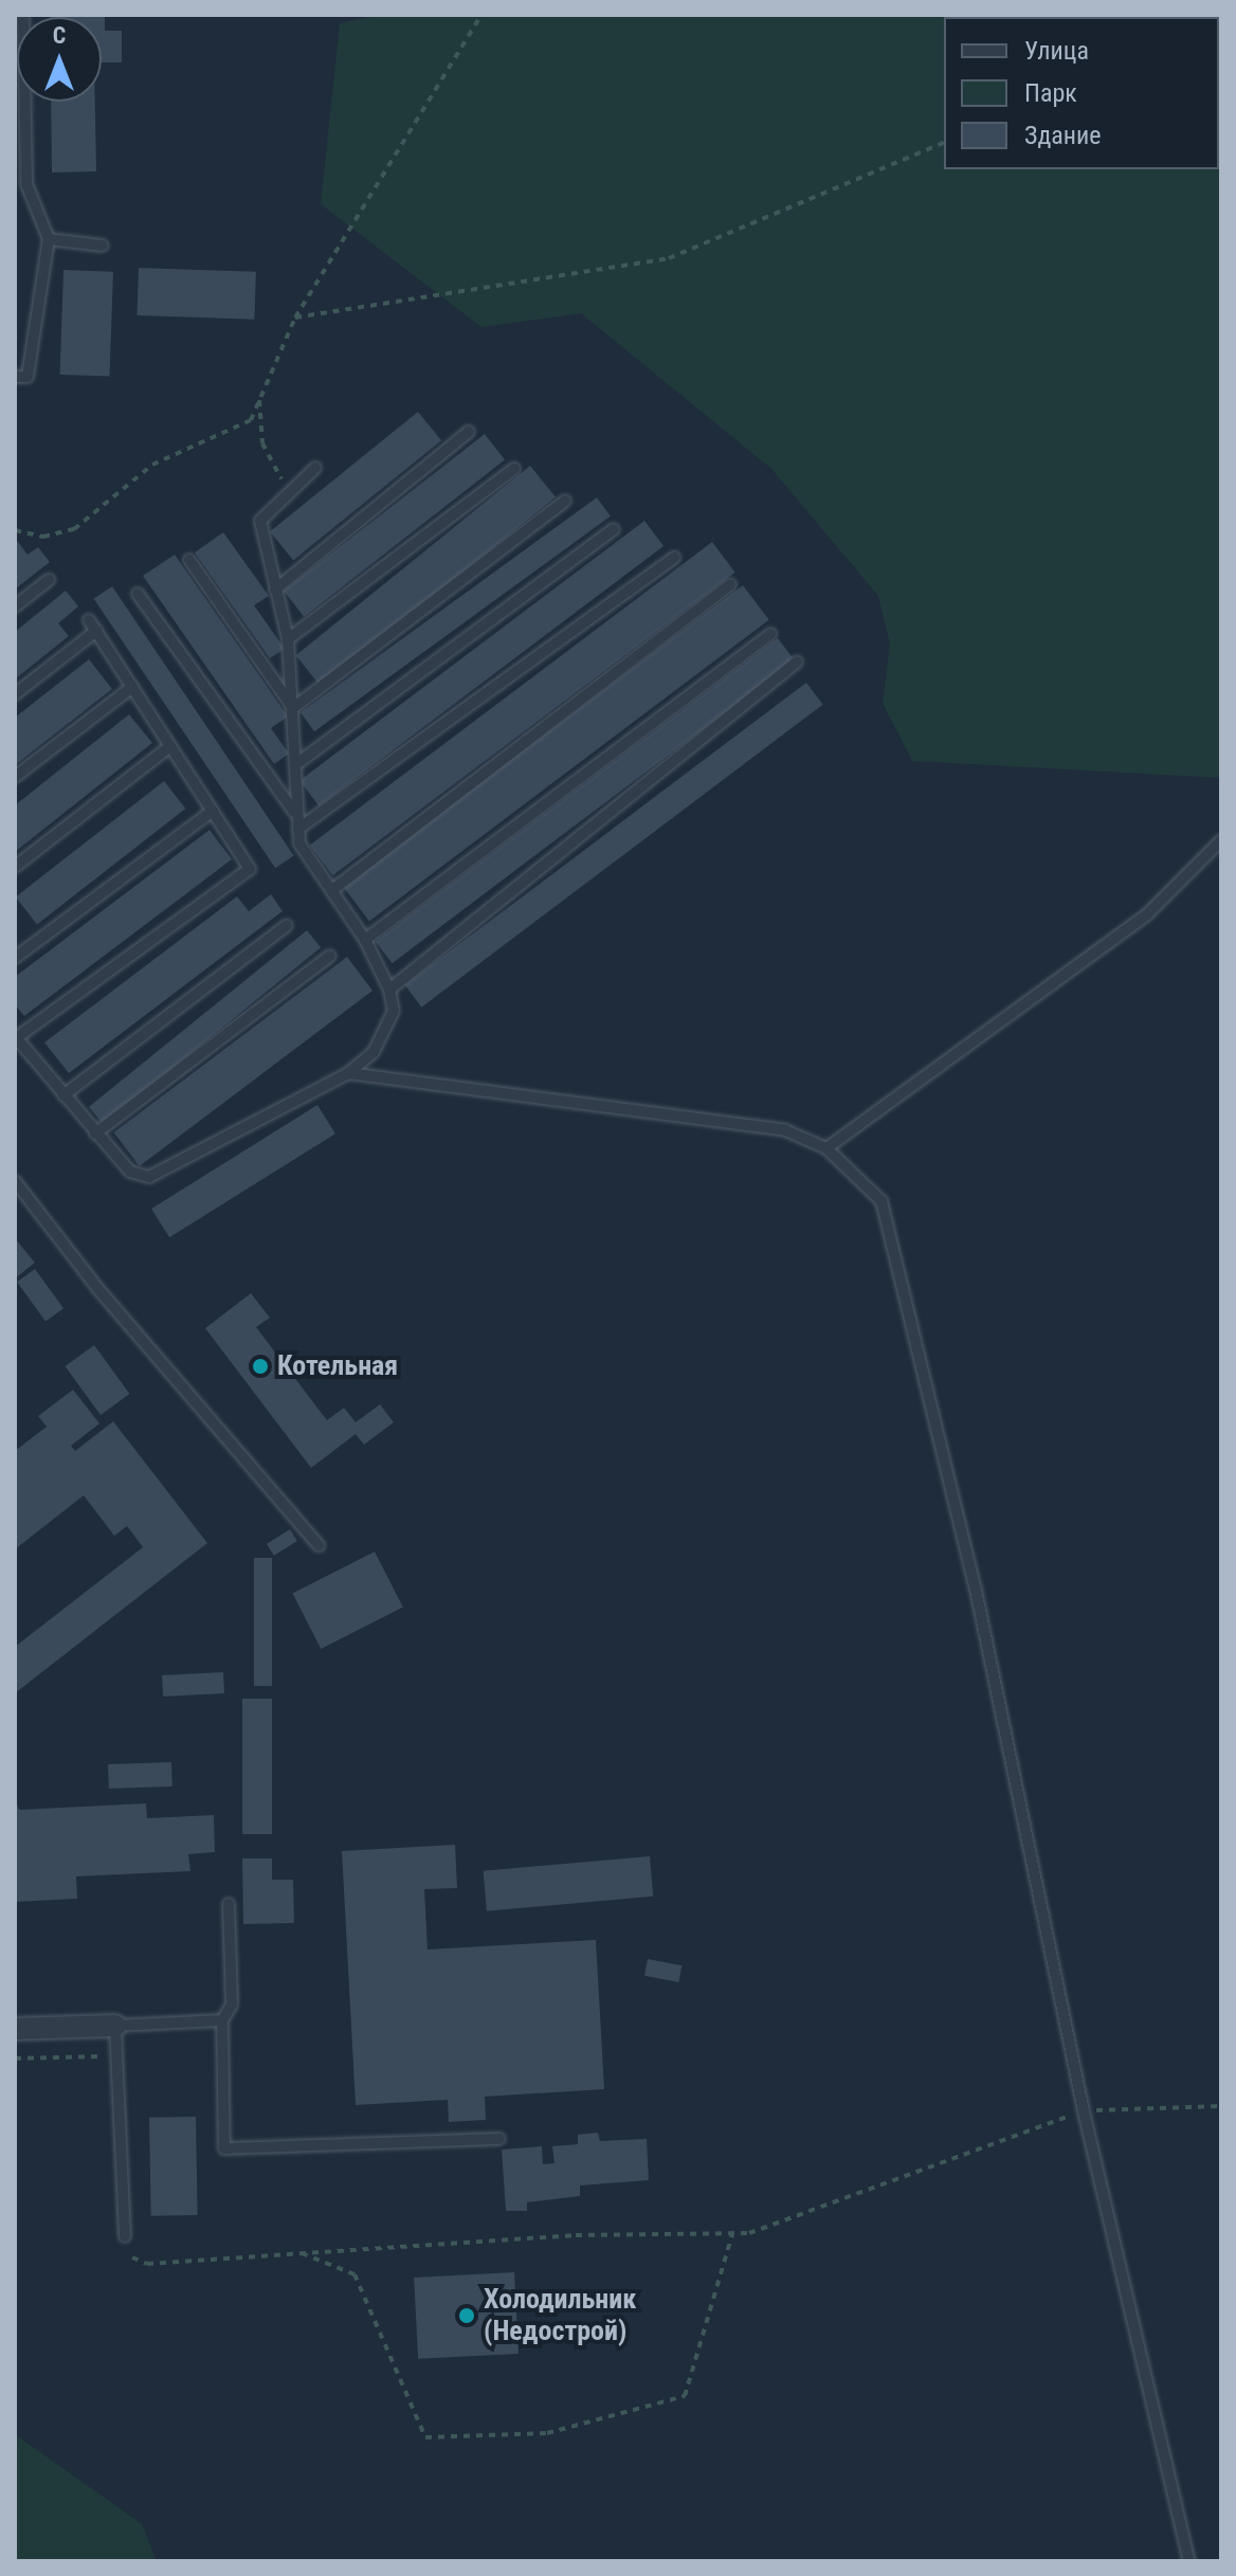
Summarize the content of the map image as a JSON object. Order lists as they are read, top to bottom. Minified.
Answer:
{"places":["Котельная","Холодильник (Недострой)"],"legend":["Улица","Парк","Здание"],"north":"top"}
